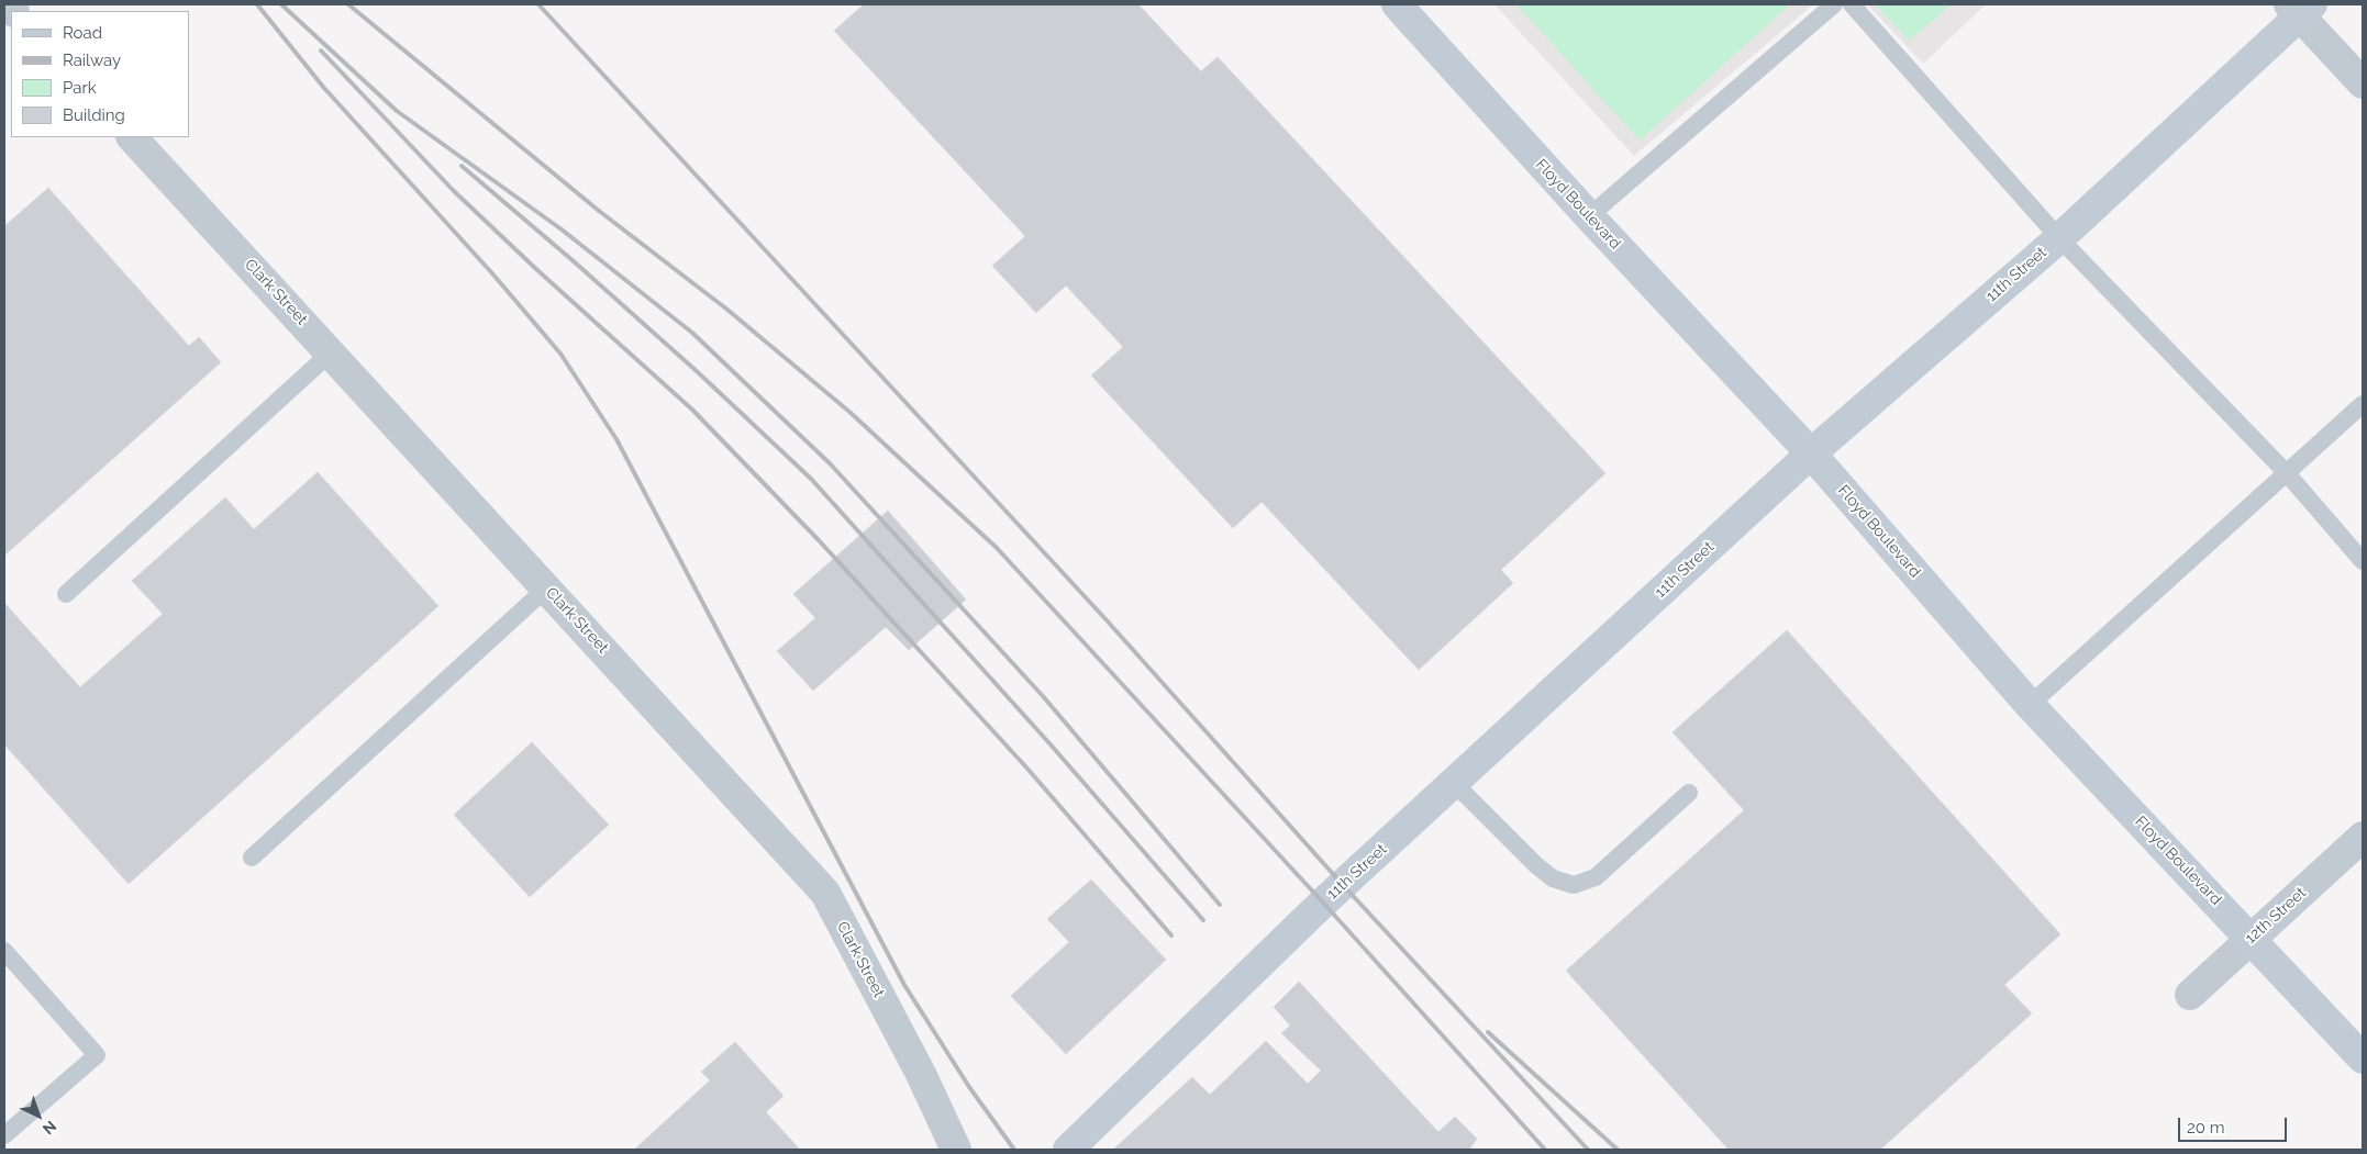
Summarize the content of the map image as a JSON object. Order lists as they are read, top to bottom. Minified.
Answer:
{"streets":{"main road":["Floyd Boulevard","11th Street"],"street":["Clark Street","12th Street"]},"crossings":[["Floyd Boulevard","11th Street"],["Floyd Boulevard","12th Street"]],"legend":["Road","Railway","Park","Building"],"scale_bar":"20 m","north":"bottom right"}
